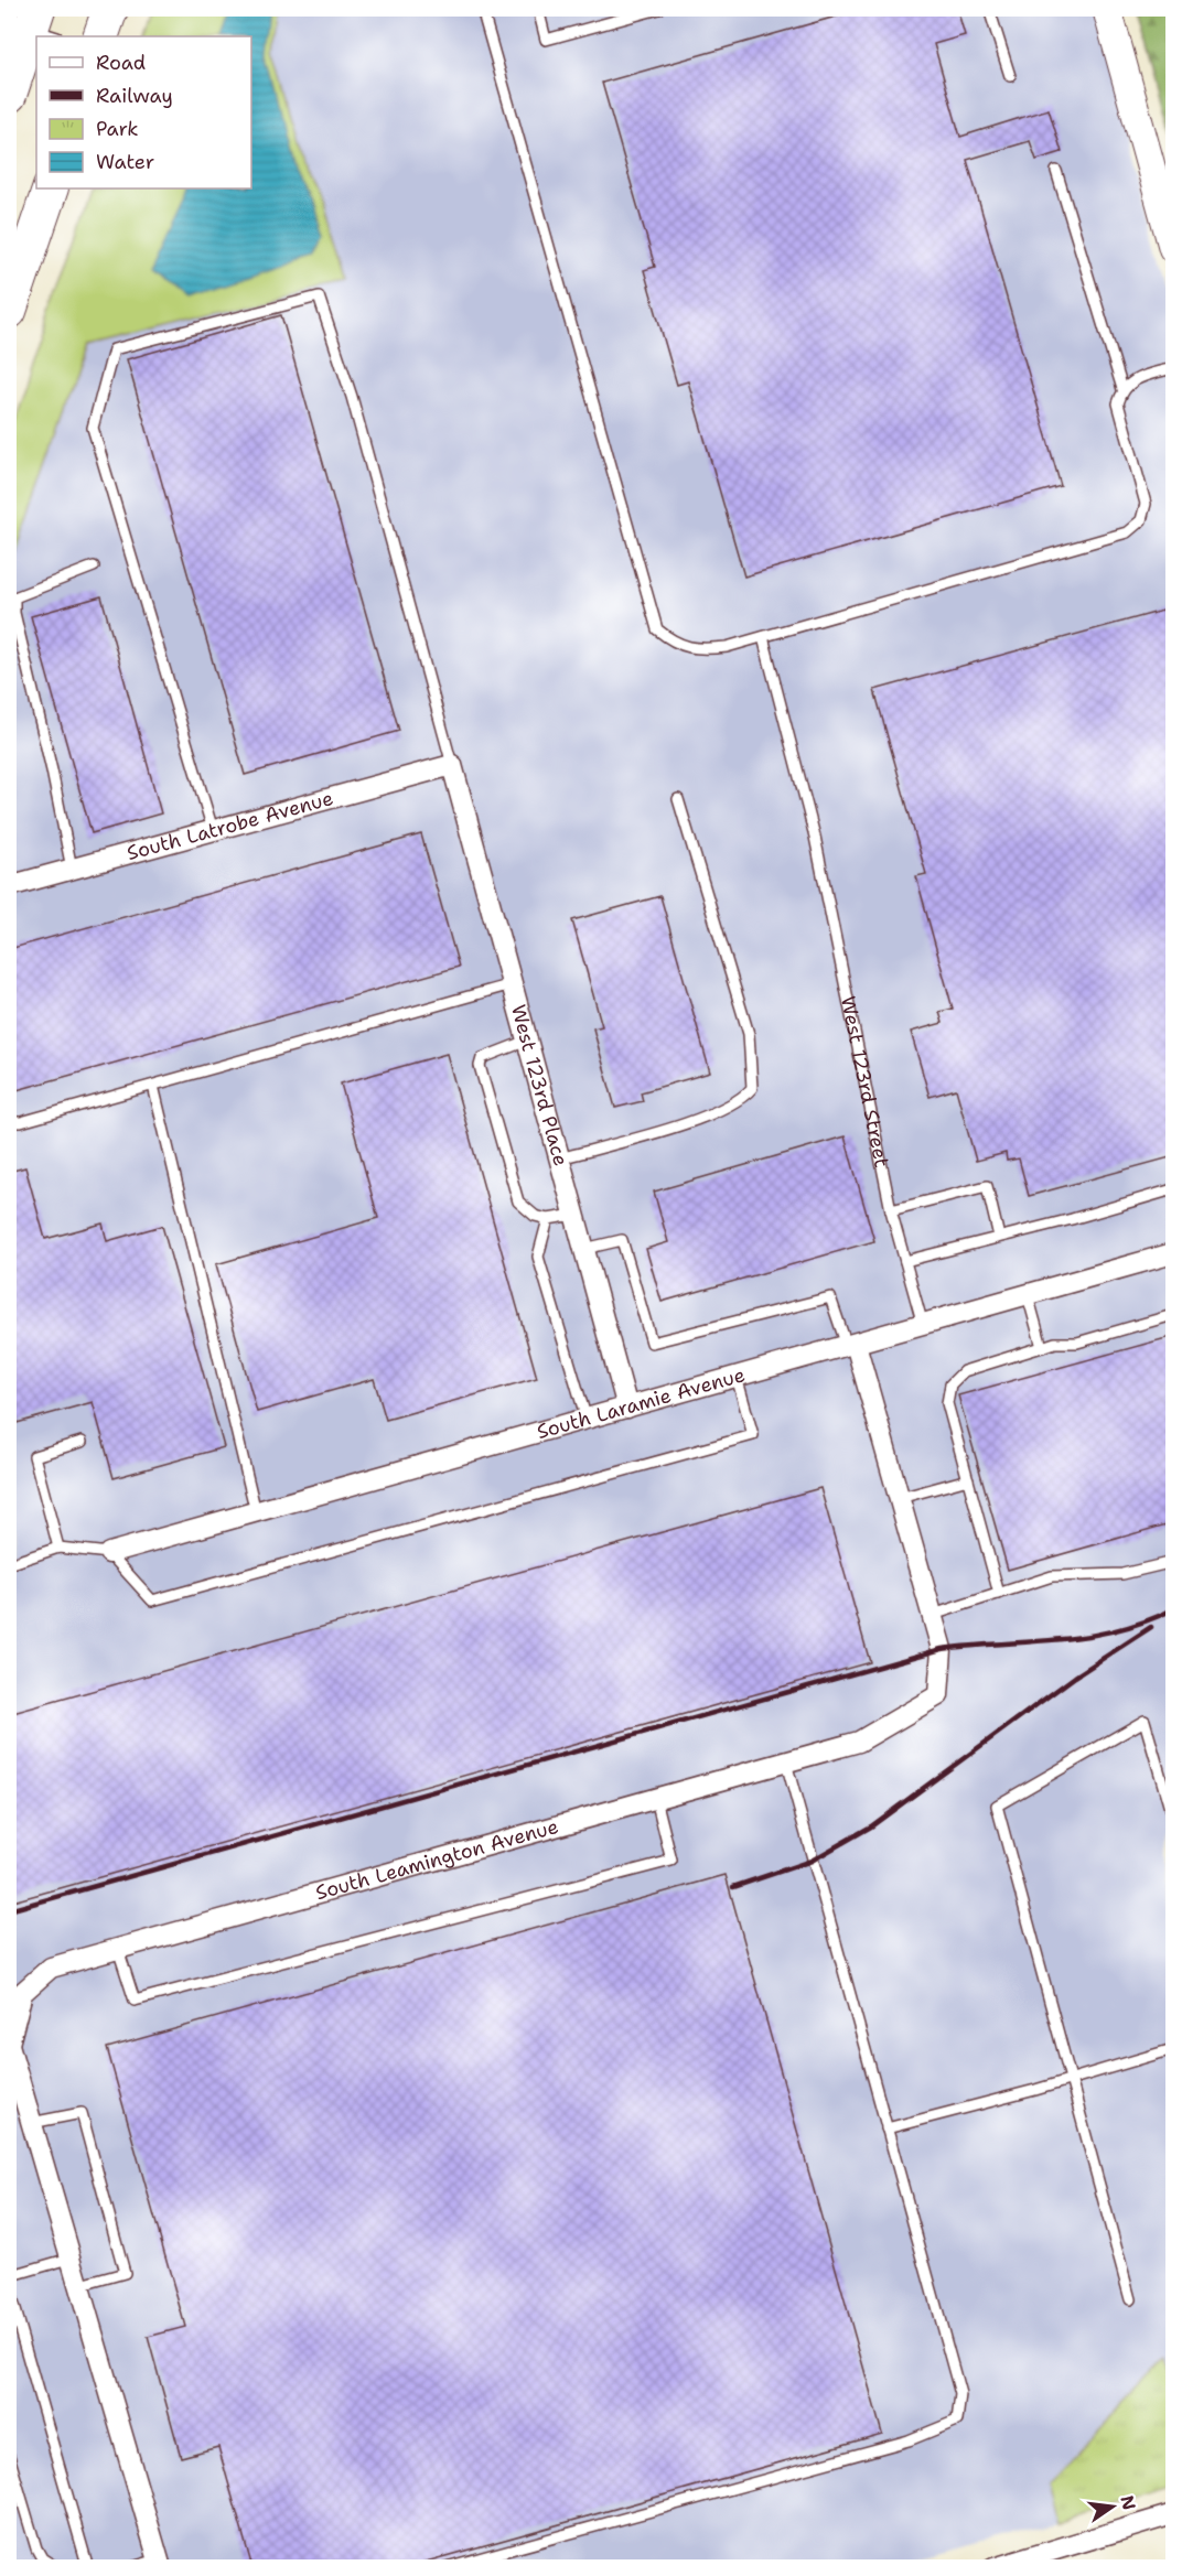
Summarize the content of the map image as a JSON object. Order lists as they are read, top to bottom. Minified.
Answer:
{"streets":{"street":["South Latrobe Avenue","West 123rd Place","South Laramie Avenue","South Leamington Avenue"],"lane":["West 123rd Street"]},"crossings":[["South Latrobe Avenue","West 123rd Place"],["West 123rd Street","South Laramie Avenue"],["West 123rd Place","South Laramie Avenue"]],"legend":["Road","Railway","Park","Water"],"north":"right"}
